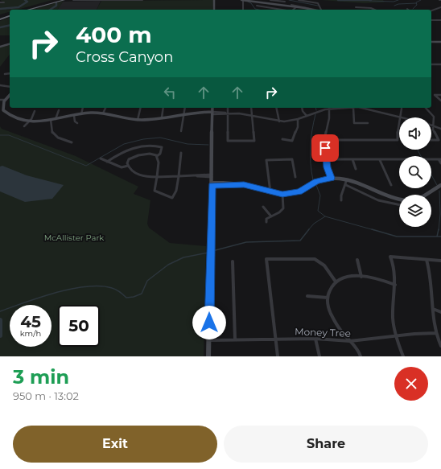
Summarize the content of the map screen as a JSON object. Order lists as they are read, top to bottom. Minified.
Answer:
{"streets":{"street":["Money Tree"]},"parks":["McAllister Park"],"page":{"turn":["400 m","Cross Canyon"],"speed":"45 km/h","limit":"50","heading":["3 min","950 m · 13:02"],"buttons":["Exit","Share"]}}
